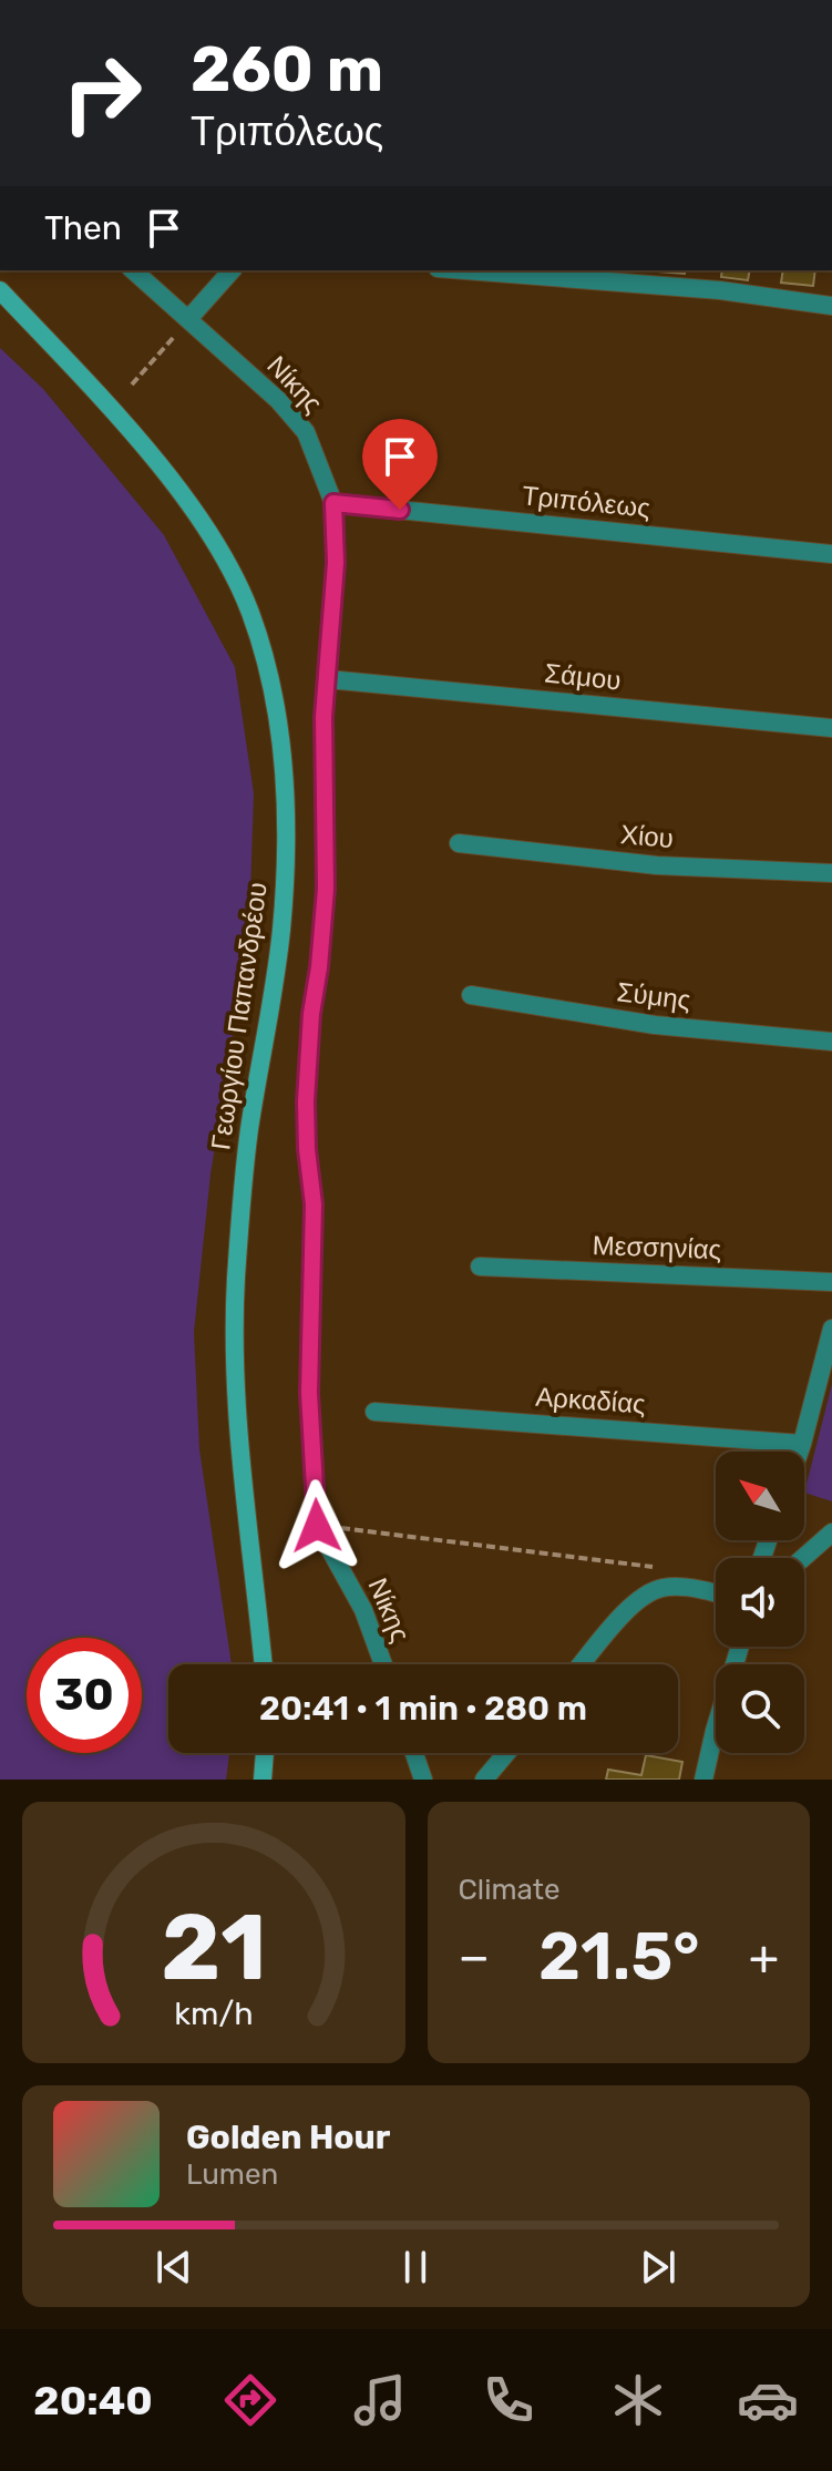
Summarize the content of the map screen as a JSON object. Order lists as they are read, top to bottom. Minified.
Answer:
{"streets":{"street":["Νίκης","Τριπόλεως","Σάμου","Χίου","Σύμης","Γεωργίου Παπανδρέου","Μεσσηνίας","Αρκαδίας"]},"crossings":[["Νίκης","Τριπόλεως"],["Νίκης","Σάμου"]],"north":"top left","page":{"turn":["260 m","Τριπόλεως"],"then":"Then","limit":"30","trip":"20:41 · 1 min · 280 m","tile":"Climate","heat":["−","21.5°","+"],"song":["Golden Hour","Lumen"],"tabs":"20:40","gauge":["21","km/h"]}}
